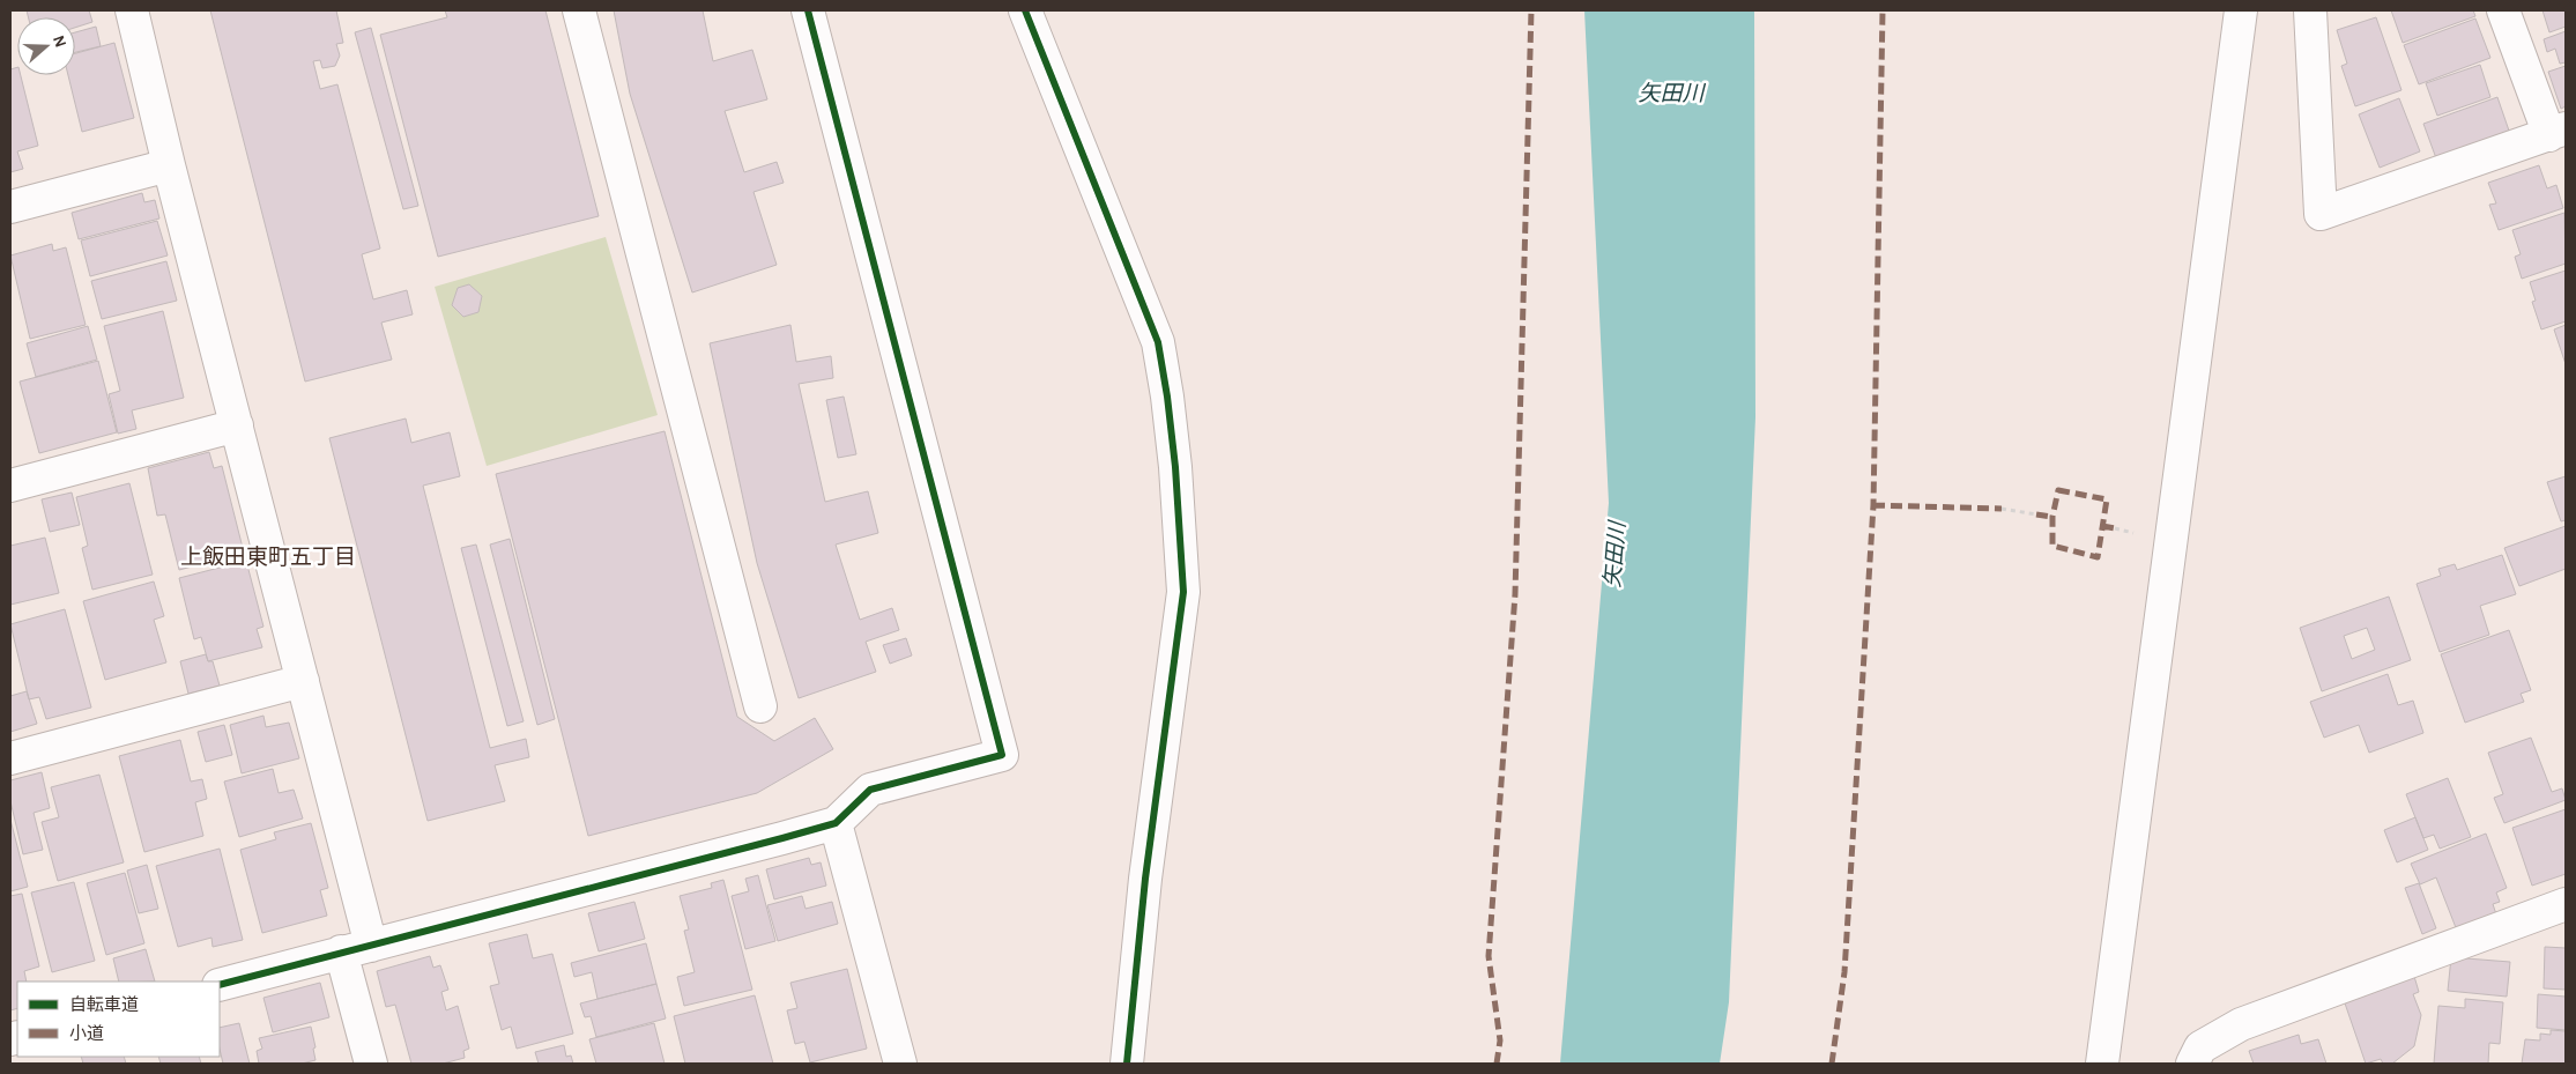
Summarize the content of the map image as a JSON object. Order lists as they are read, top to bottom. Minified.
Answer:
{"districts":["上飯田東町五丁目"],"water":["矢田川"],"legend":["自転車道","小道"],"north":"right"}
